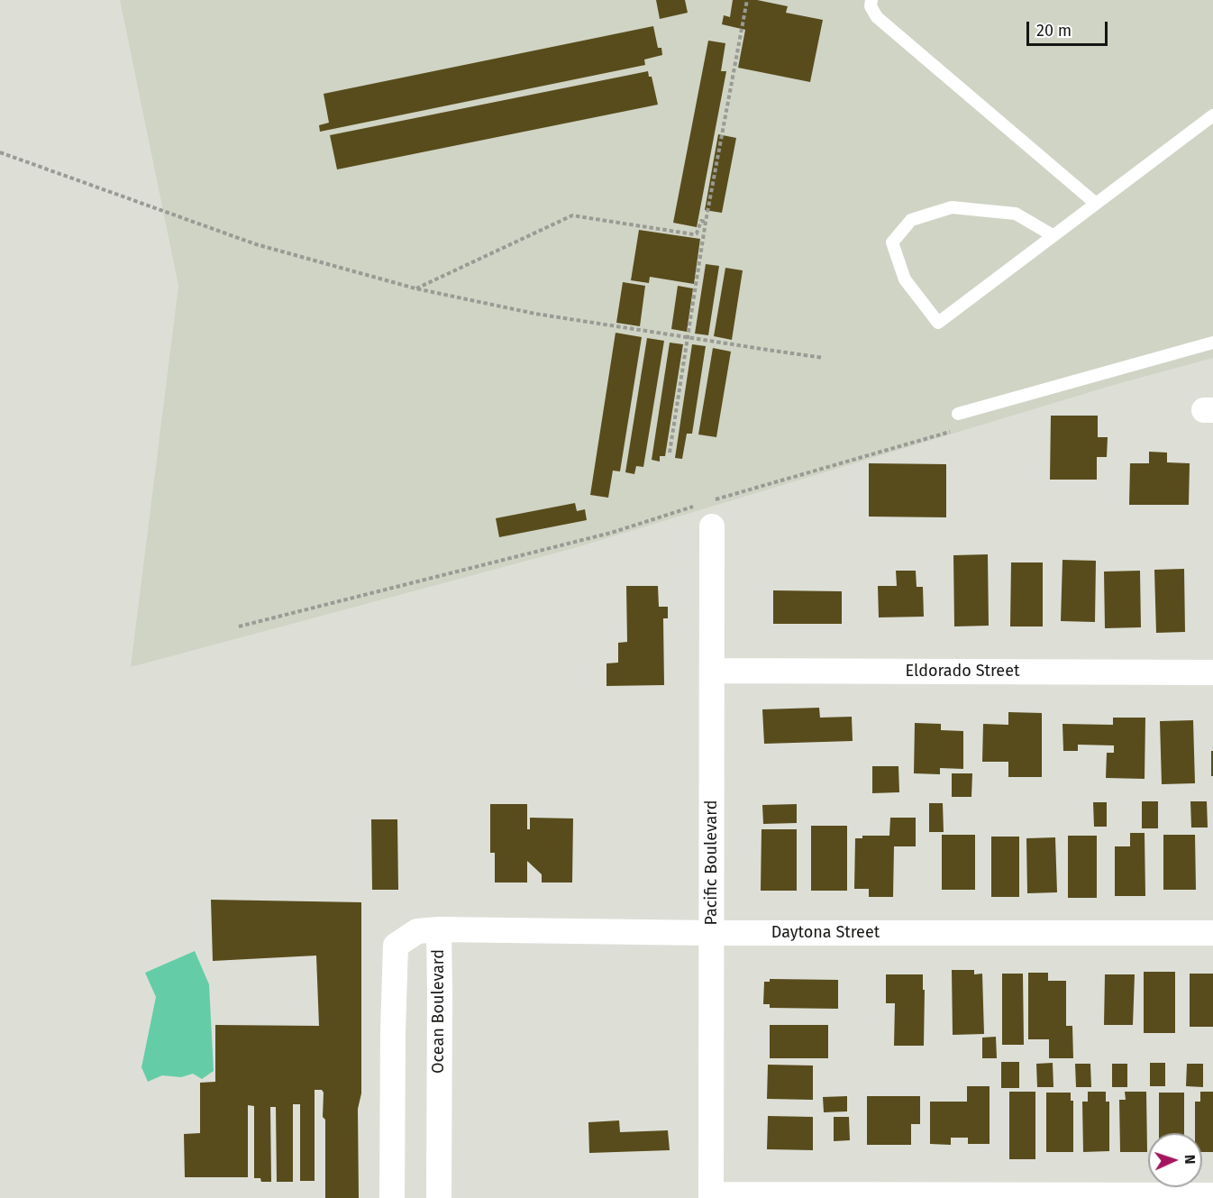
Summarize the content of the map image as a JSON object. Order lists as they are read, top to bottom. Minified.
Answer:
{"streets":{"street":["Eldorado Street","Pacific Boulevard","Daytona Street","Ocean Boulevard"]},"crossings":[["Eldorado Street","Pacific Boulevard"],["Pacific Boulevard","Daytona Street"],["Daytona Street","Ocean Boulevard"]],"scale_bar":"20 m","north":"right"}
